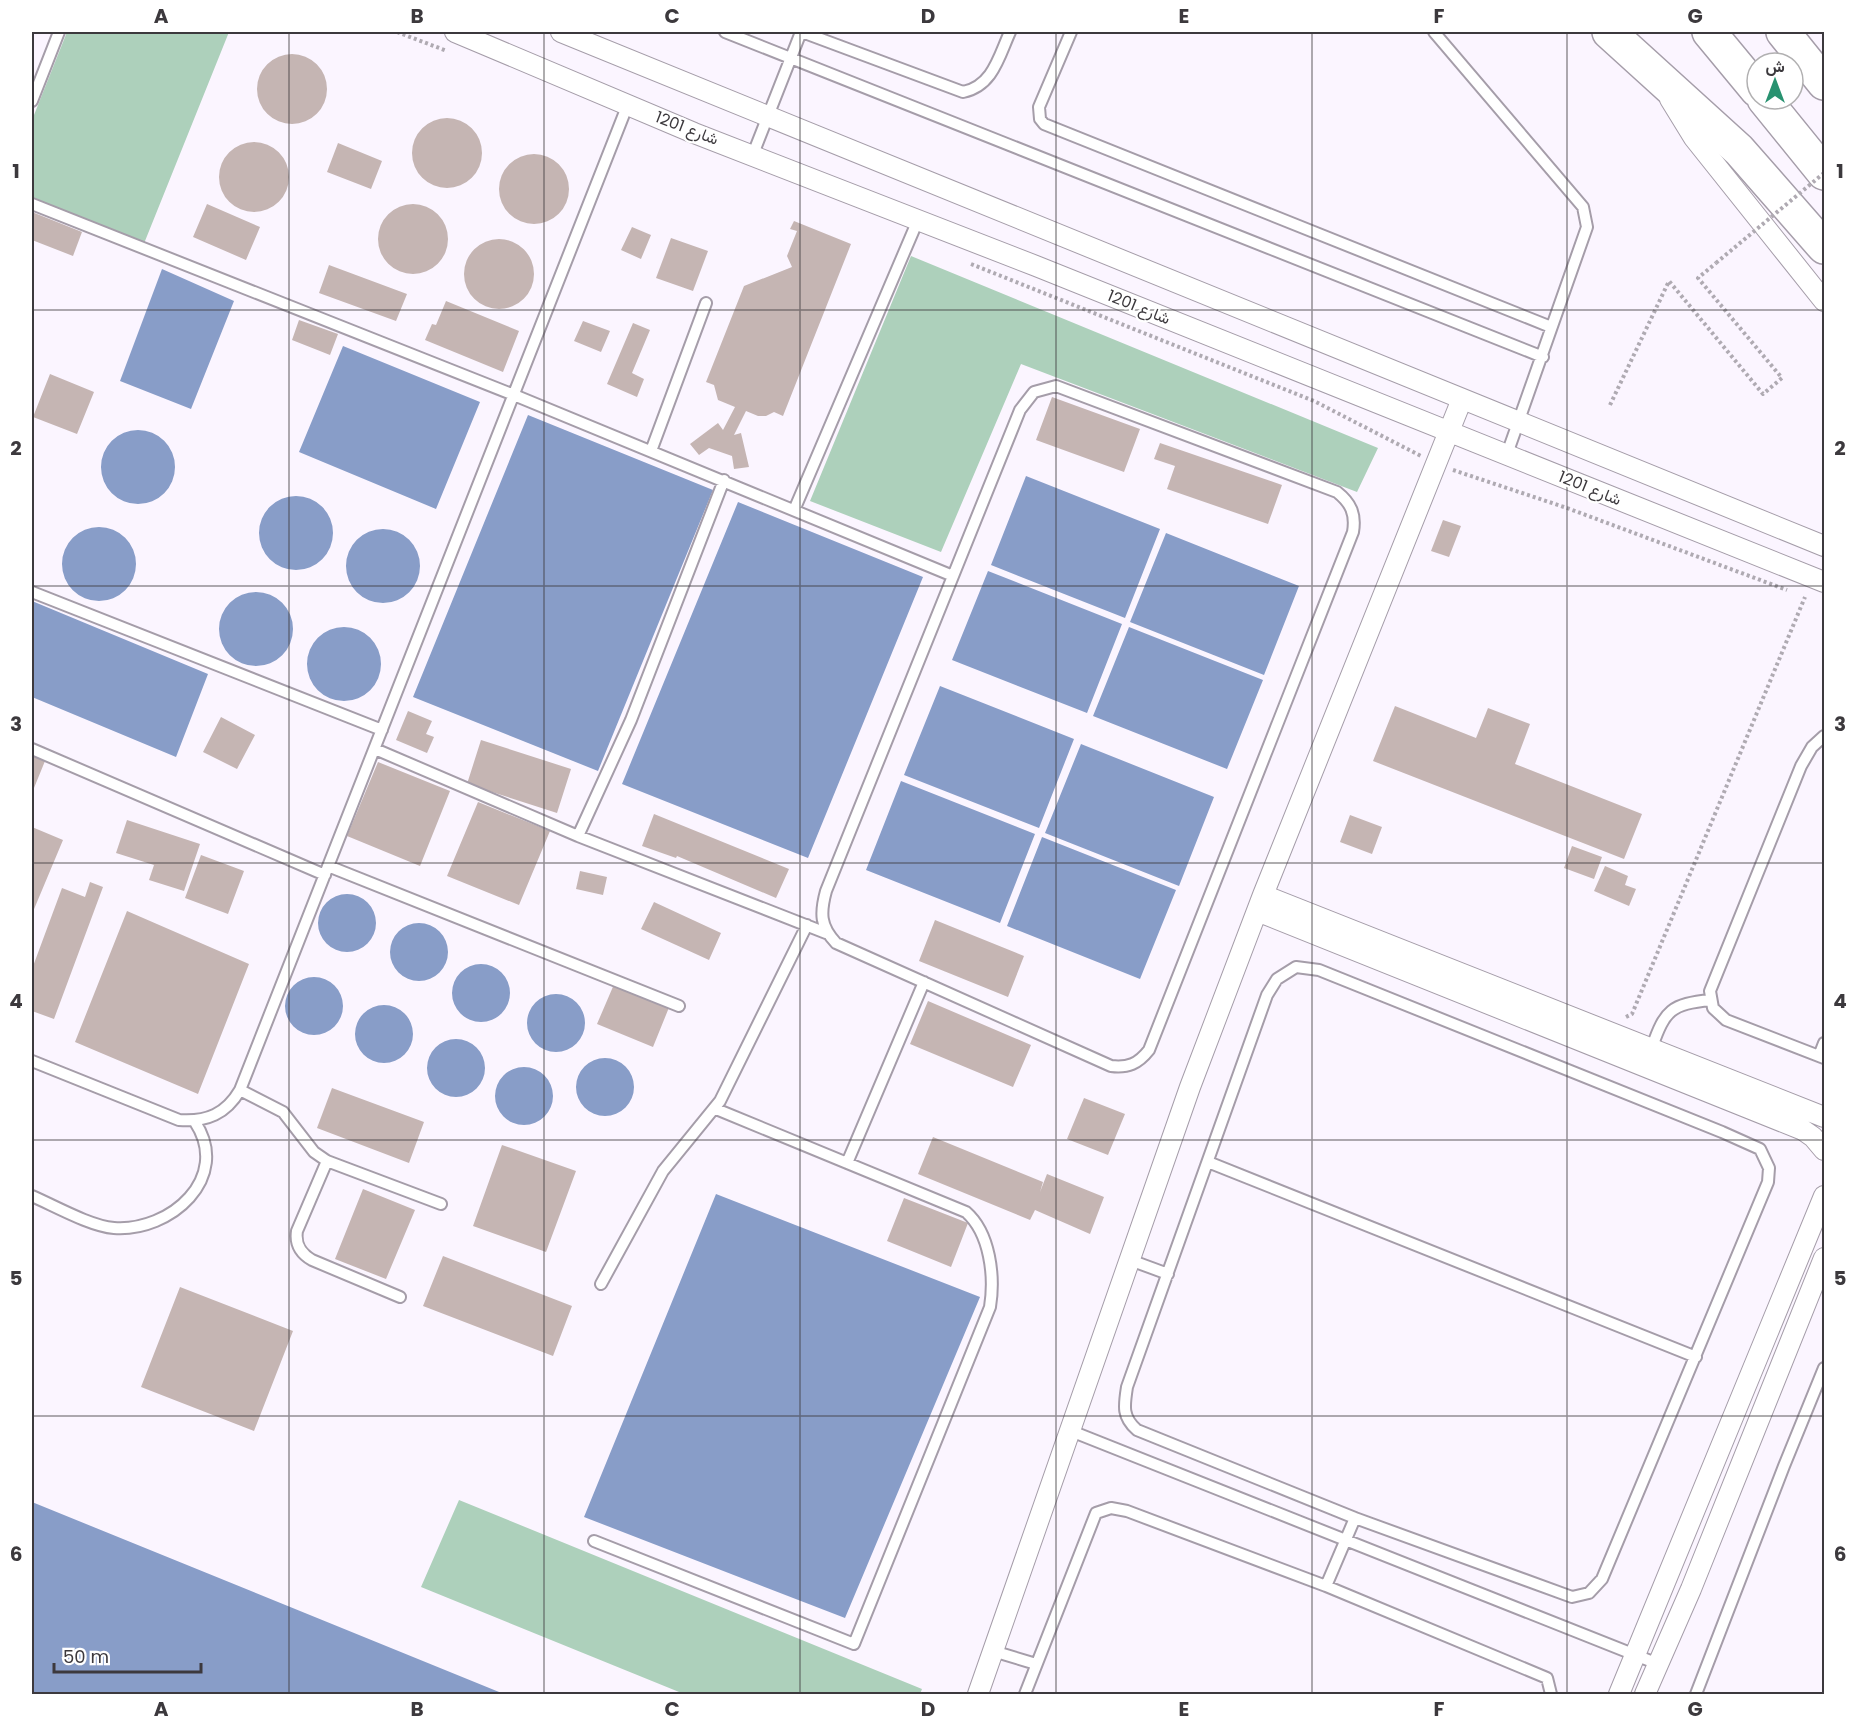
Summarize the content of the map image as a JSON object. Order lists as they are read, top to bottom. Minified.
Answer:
{"streets":{"street":["شارع 1201"]},"scale_bar":"50 m","north":"top","grid":{"columns":["A","B","C","D","E","F","G"],"rows":["1","2","3","4","5","6"]}}
